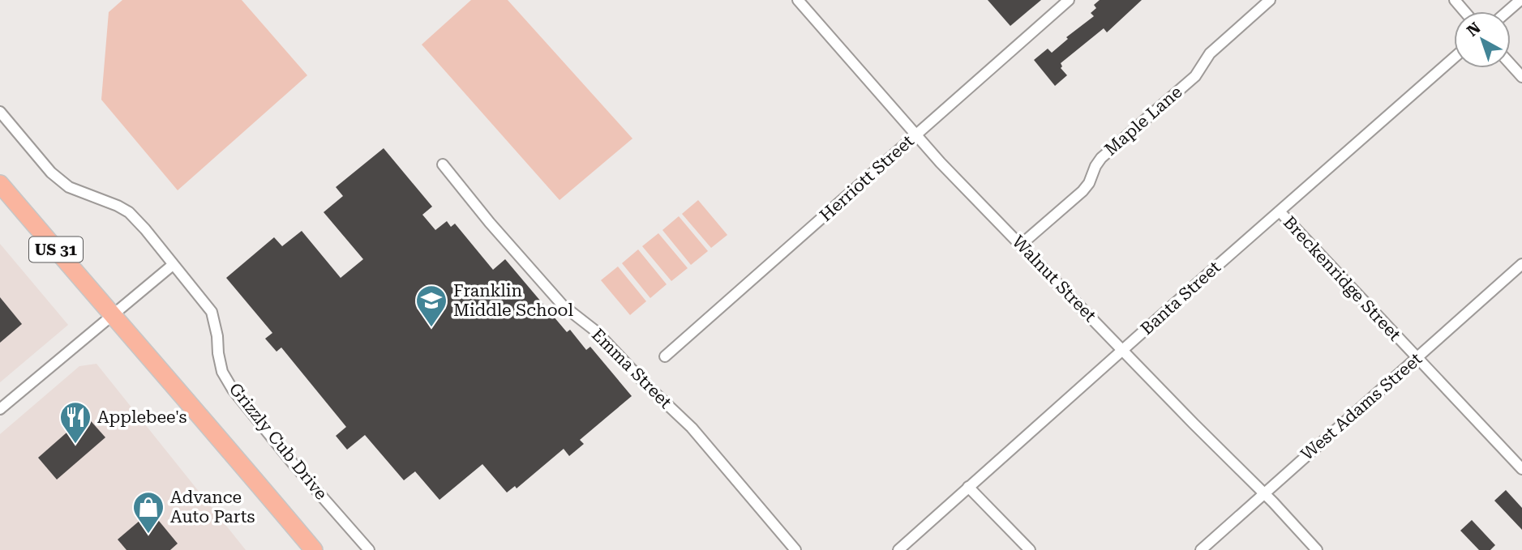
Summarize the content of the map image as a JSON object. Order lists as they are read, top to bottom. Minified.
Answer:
{"streets":{"main road":["US 31"],"street":["Maple Lane","Herriott Street","Walnut Street","Breckenridge Street","Banta Street","Emma Street","West Adams Street","Grizzly Cub Drive"]},"crossings":[["Maple Lane","Walnut Street"],["Herriott Street","Walnut Street"],["Walnut Street","Banta Street"],["Walnut Street","West Adams Street"],["Breckenridge Street","Banta Street"],["Breckenridge Street","West Adams Street"]],"places":{"school or university":["Franklin Middle School"],"restaurant":["Applebee's"],"shop":["Advance Auto Parts"]},"north":"top left"}
